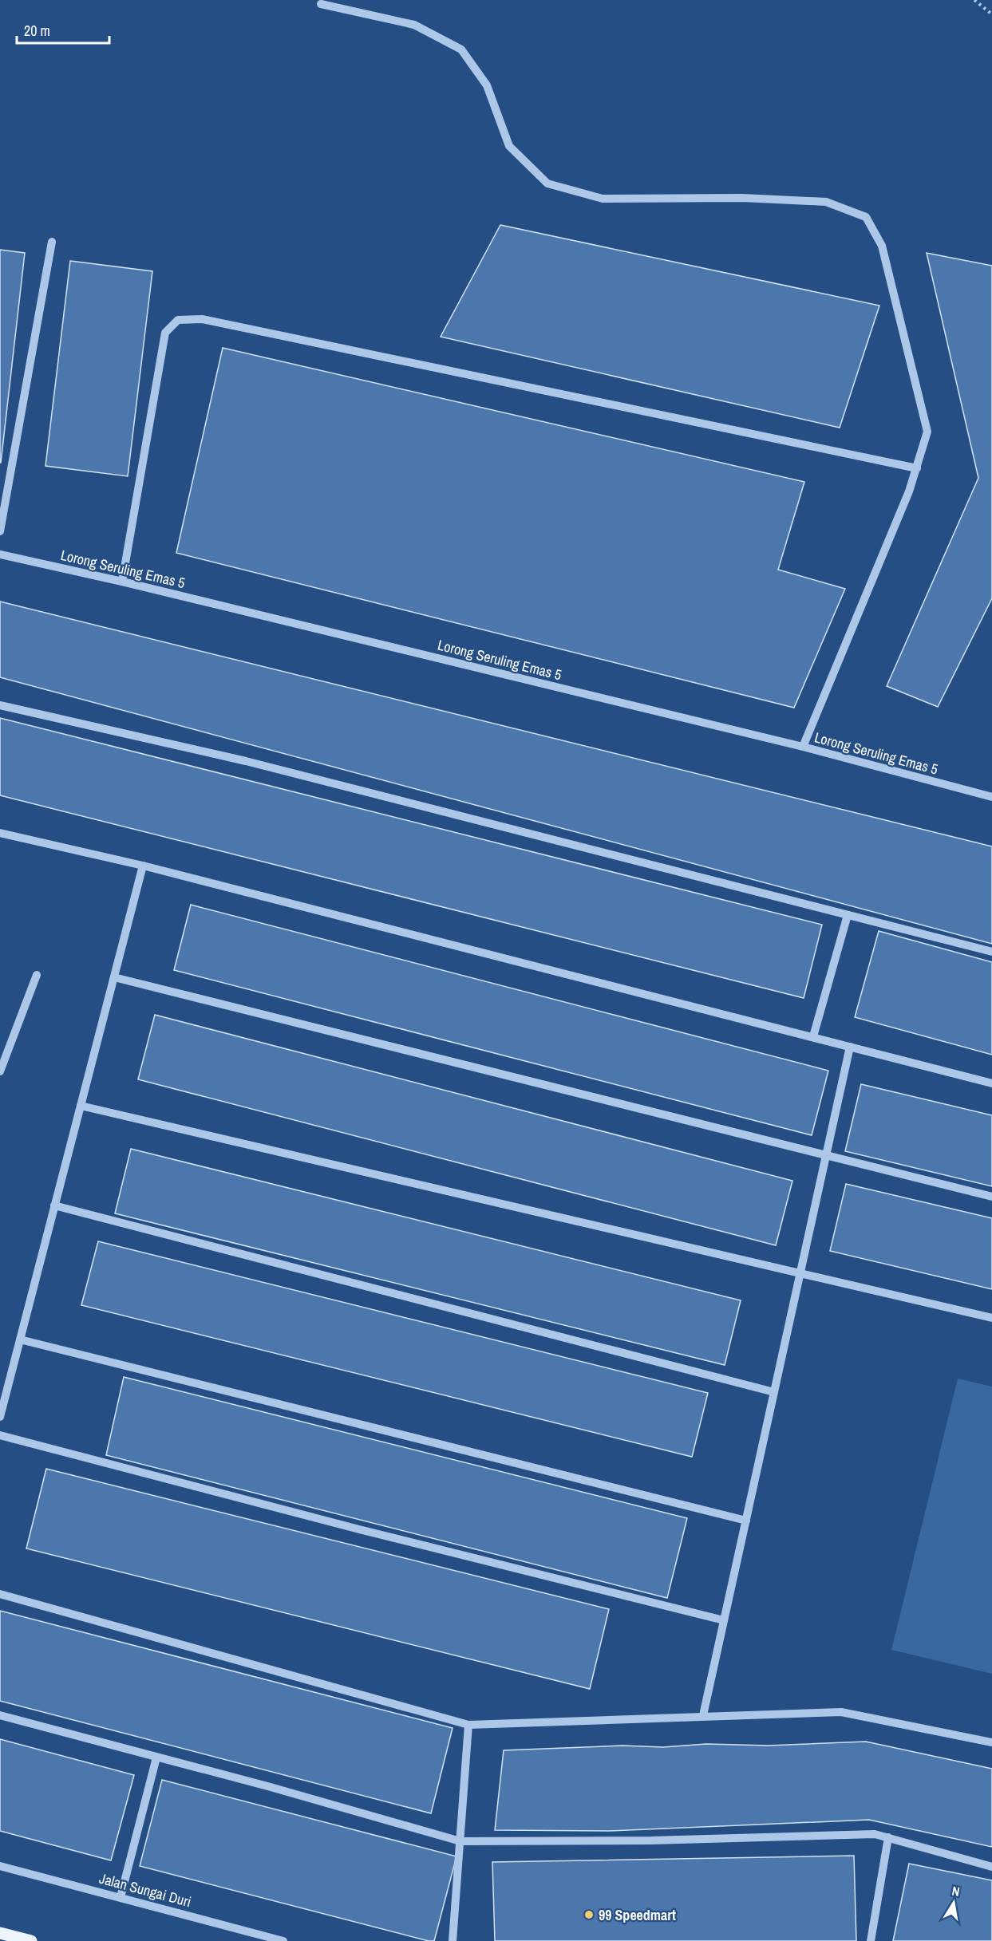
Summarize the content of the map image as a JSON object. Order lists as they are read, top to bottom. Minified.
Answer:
{"streets":{"street":["Lorong Seruling Emas 5","Jalan Sungai Duri"]},"places":["99 Speedmart"],"scale_bar":"20 m","north":"top"}
